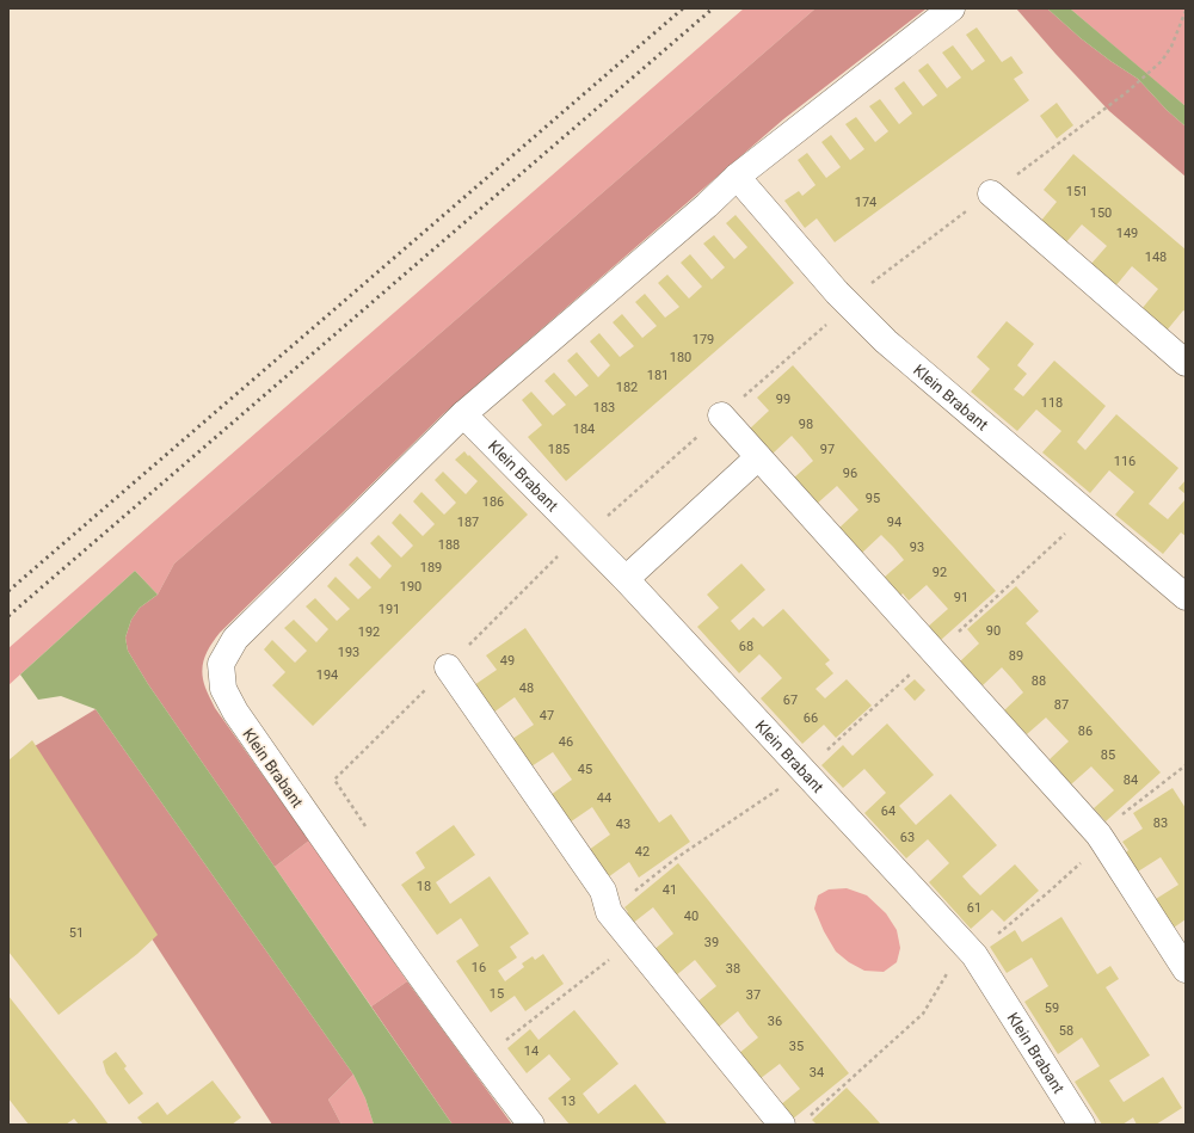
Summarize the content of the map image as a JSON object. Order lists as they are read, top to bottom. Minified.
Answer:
{"streets":{"street":["Klein Brabant"]},"house_numbers":["151","174","150","149","148","179","180","181","182","99","118","183","98","184","185","97","116","96","95","186","187","94","188","93","189","92","190","91","191","90","192","68","193","89","49","194","88","48","67","87","47","66","86","46","85","45","84","44","64","83","43","63","42","18","41","61","40","51","39","16","38","15","37","59","36","58","35","14","34","13"]}
